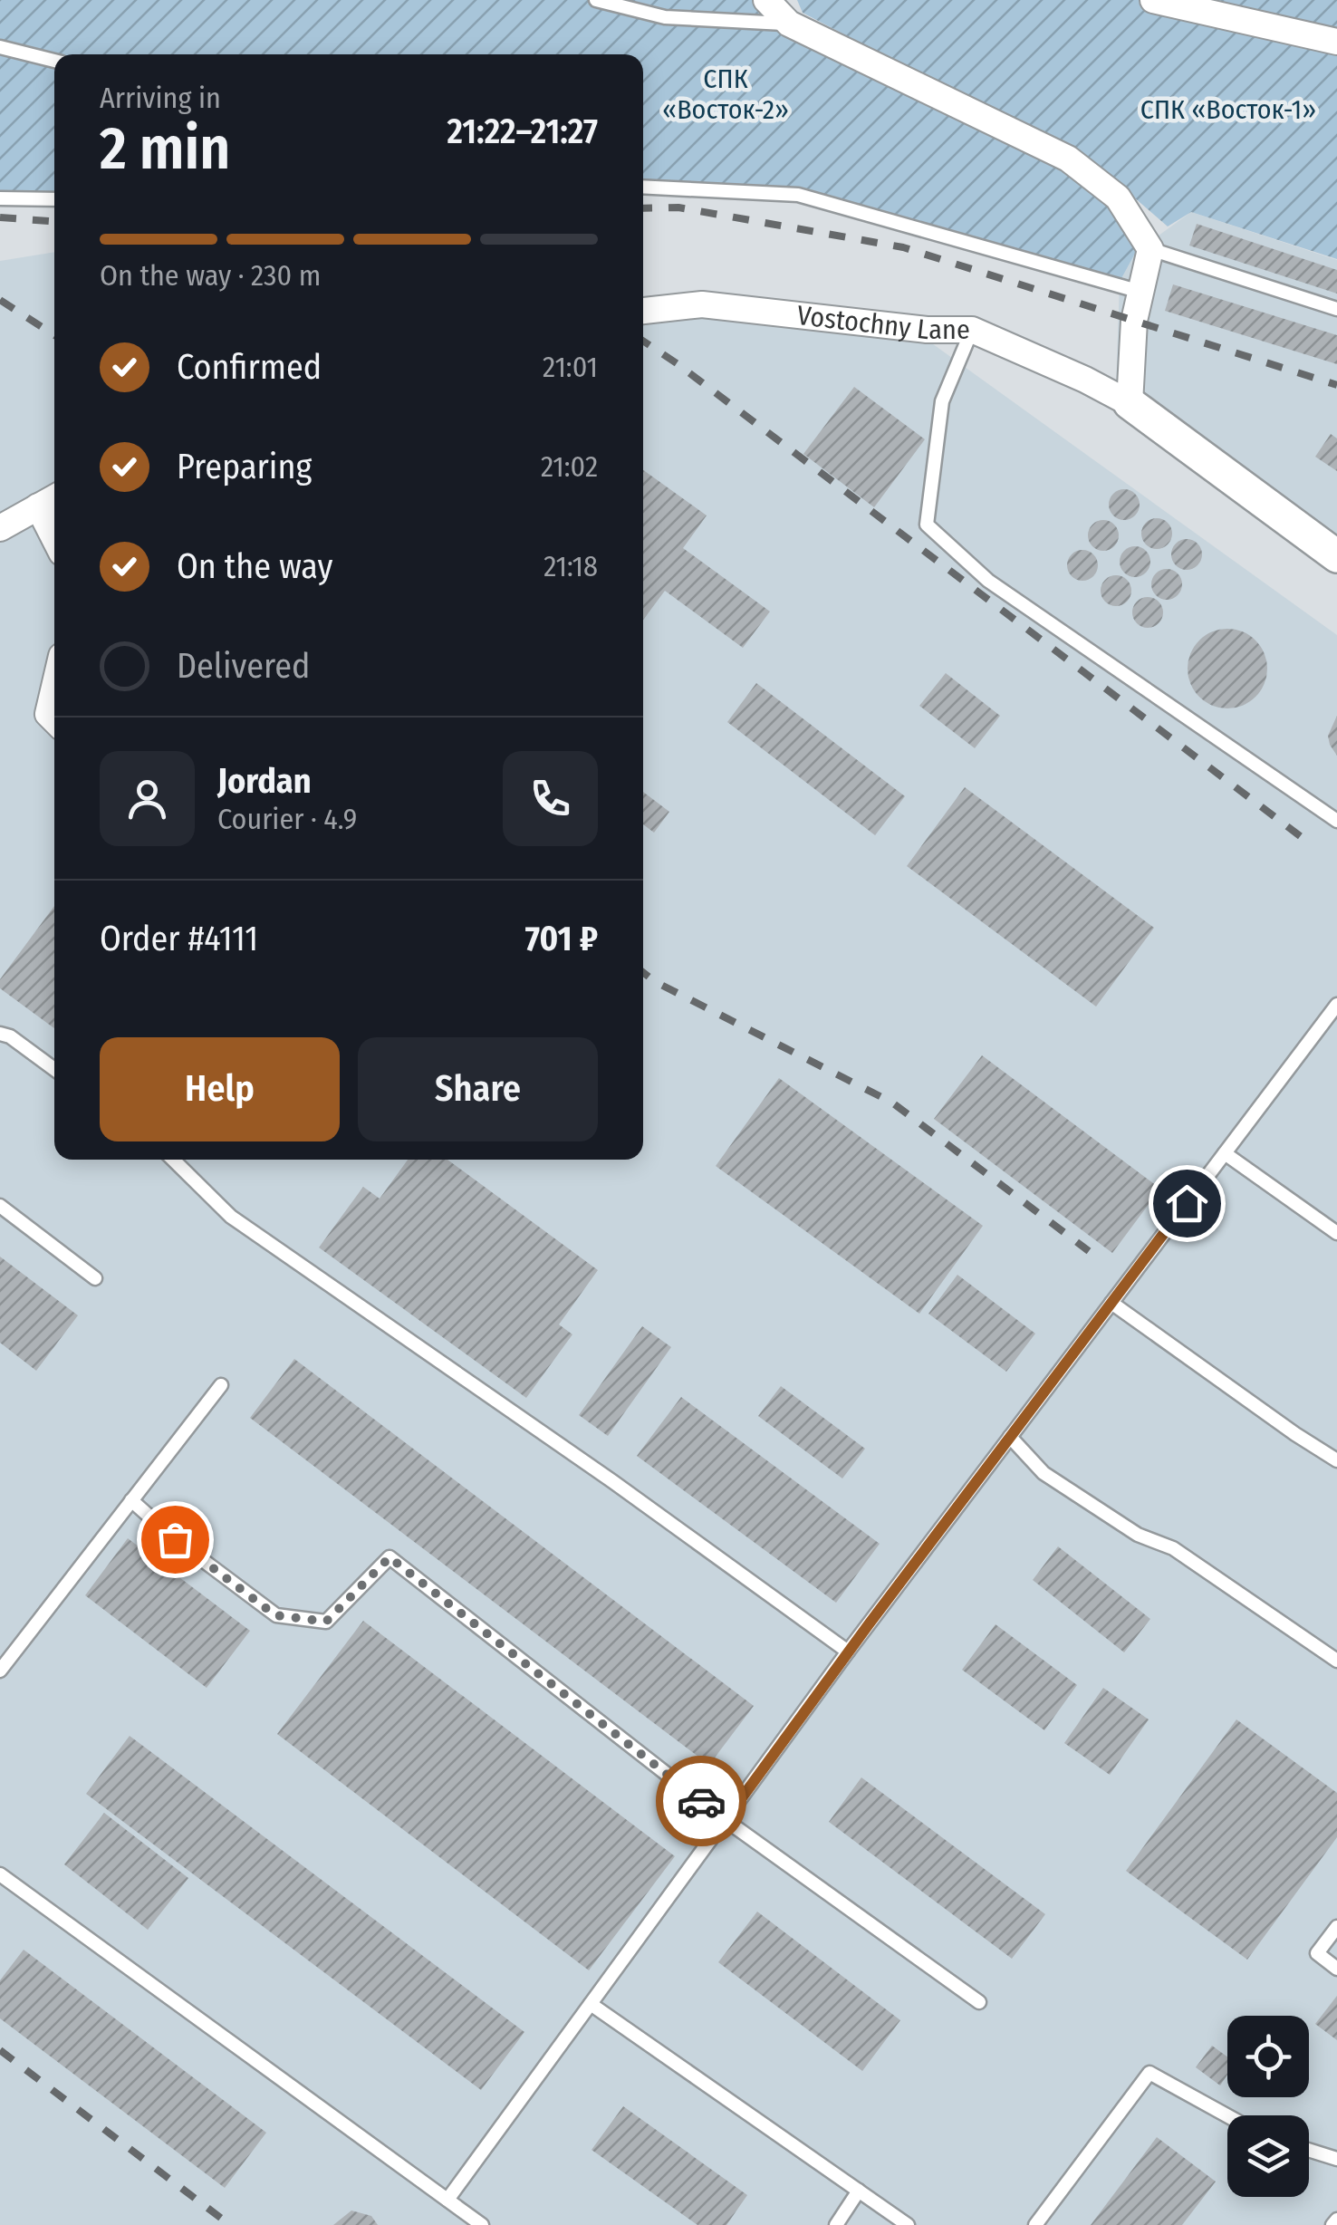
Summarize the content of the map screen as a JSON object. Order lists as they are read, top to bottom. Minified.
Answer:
{"streets":{"street":["Vostochny Lane"]},"parks":["СПК «Восток-2»","СПК «Восток-1»"],"page":{"heading":["2 min","Arriving in","21:22–21:27"],"panel":["Jordan","Courier · 4.9","Order #4111","701 ₽"],"bar":"On the way · 230 m","list":[["Confirmed","21:01"],["Preparing","21:02"],["On the way","21:18"],"Delivered"],"buttons":["Help","Share"]}}
